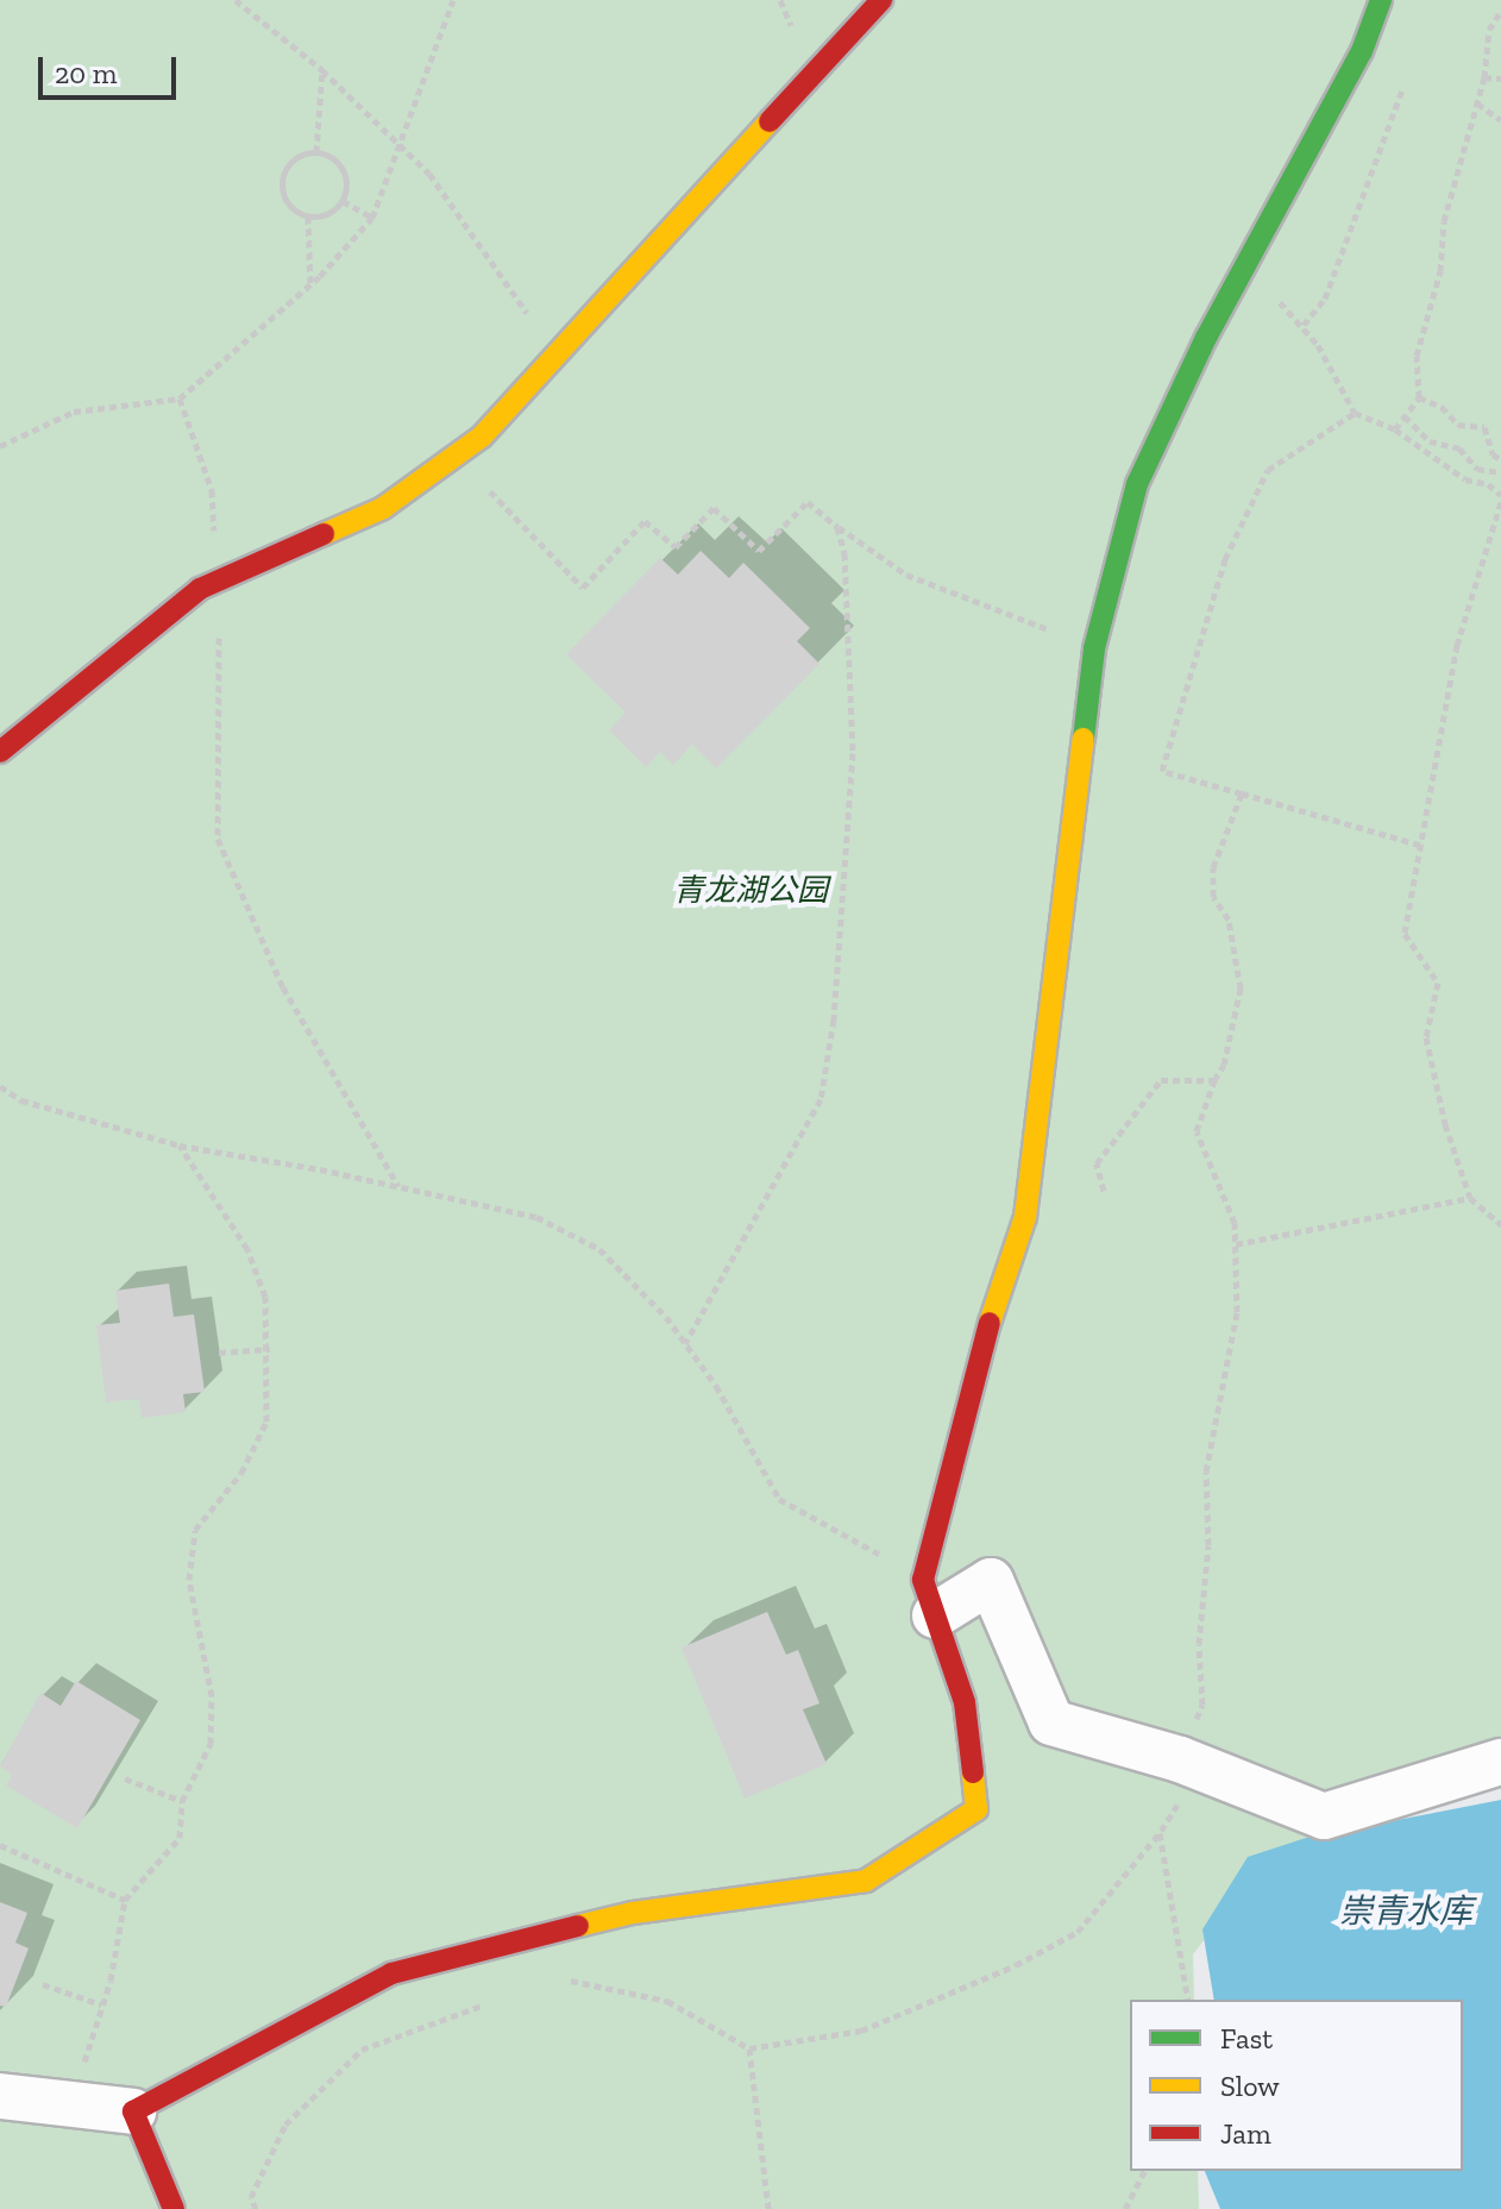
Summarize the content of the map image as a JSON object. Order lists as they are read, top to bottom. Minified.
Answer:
{"water":["崇青水库"],"parks":["青龙湖公园"],"legend":["Fast","Slow","Jam"],"scale_bar":"20 m"}
